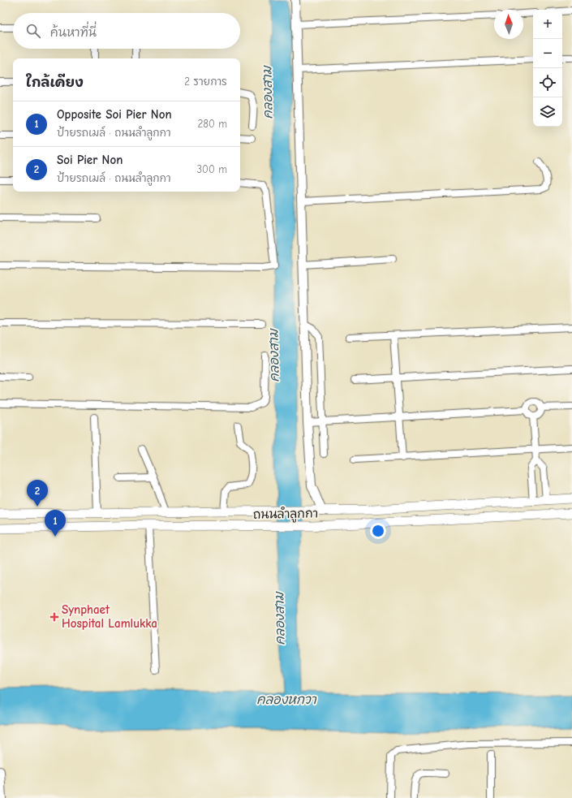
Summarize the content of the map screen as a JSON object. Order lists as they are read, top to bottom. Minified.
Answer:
{"streets":{"main road":["ถนนลำลูกกา"]},"water":["คลองสาม","คลองหกวา"],"places":{"health":["Synphaet Hospital Lamlukka"]},"north":"top","page":{"map_buttons":["+","−"],"search":"ค้นหาที่นี่","heading":["ใกล้เคียง","2 รายการ"],"list":[{"mark":"1","name":"Opposite Soi Pier Non","note":"ป้ายรถเมล์ · ถนนลำลูกกา","value":"280 m"},{"mark":"2","name":"Soi Pier Non","note":"ป้ายรถเมล์ · ถนนลำลูกกา","value":"300 m"}],"pins":["2","1"]}}
